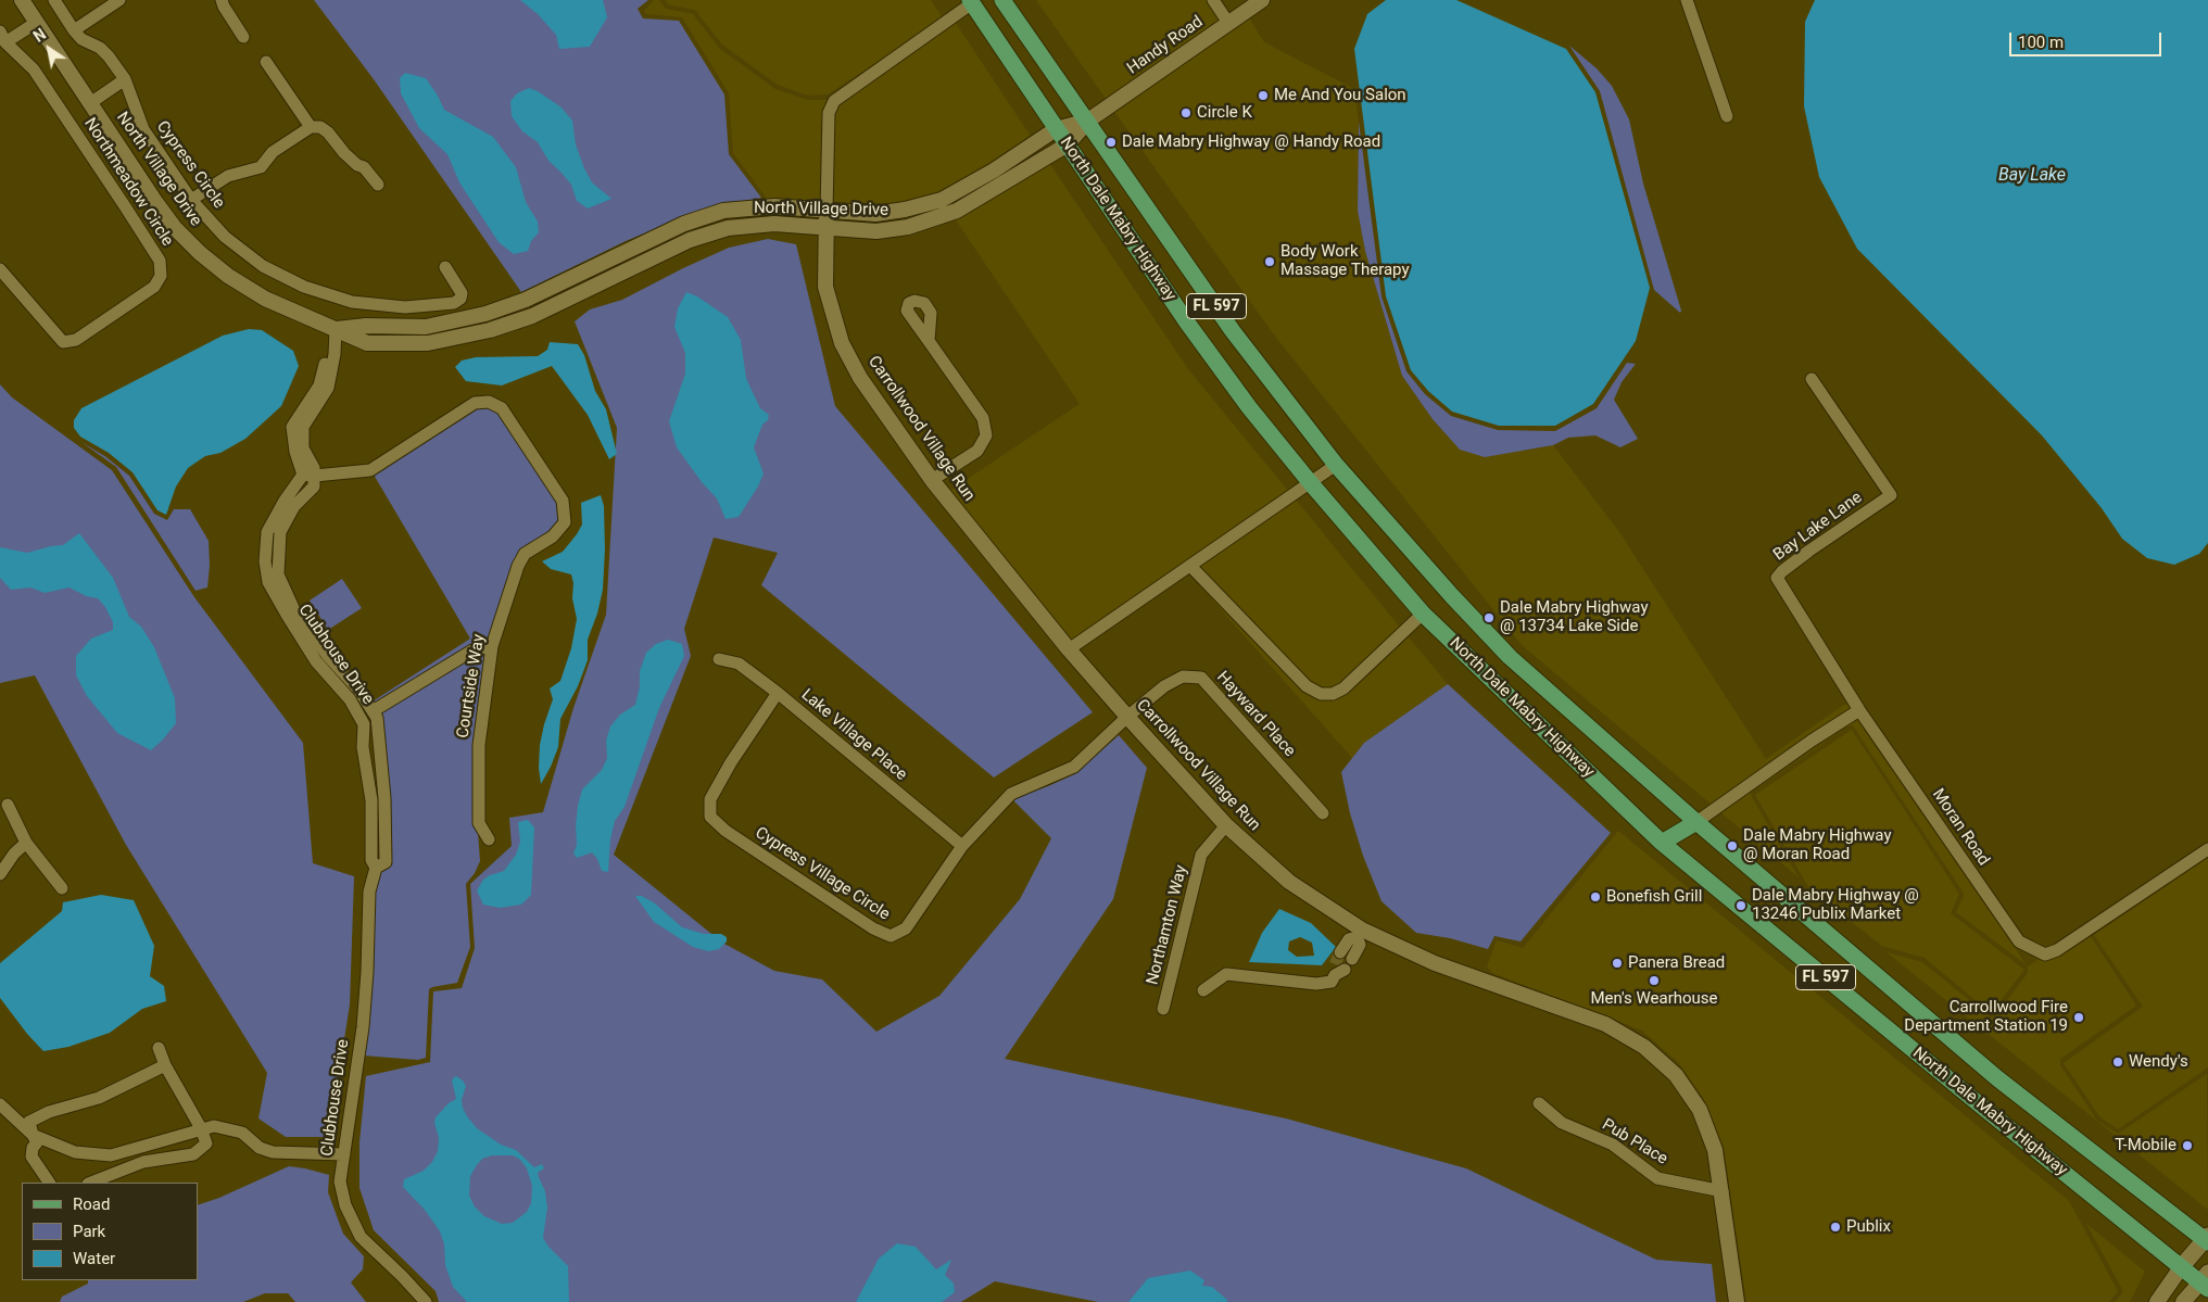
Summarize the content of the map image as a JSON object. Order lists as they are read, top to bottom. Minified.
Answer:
{"streets":{"main road":["North Dale Mabry Highway","FL 597"],"street":["Handy Road","Cypress Circle","North Village Drive","Northmeadow Circle","Carrollwood Village Run","Bay Lake Lane","Clubhouse Drive","Courtside Way","Hayward Place","Lake Village Place","Moran Road","Cypress Village Circle","Northamton Way","Pub Place"]},"crossings":[["Handy Road","North Village Drive"],["Handy Road","North Dale Mabry Highway"],["North Village Drive","North Dale Mabry Highway"],["North Village Drive","Carrollwood Village Run"],["Carrollwood Village Run","Hayward Place"],["Carrollwood Village Run","Northamton Way"],["Carrollwood Village Run","Pub Place"],["Bay Lake Lane","Moran Road"],["Clubhouse Drive","Courtside Way"],["Hayward Place","Cypress Village Circle"],["Lake Village Place","Cypress Village Circle"]],"water":["Bay Lake"],"places":["Me And You Salon","Circle K","Dale Mabry Highway @ Handy Road","Body Work Massage Therapy","Dale Mabry Highway @ 13734 Lake Side","Dale Mabry Highway @ Moran Road","Bonefish Grill","Dale Mabry Highway @ 13246 Publix Market","Panera Bread","Men's Wearhouse","Carrollwood Fire Department Station 19","Wendy's","T-Mobile","Publix"],"legend":["Road","Park","Water"],"scale_bar":"100 m","north":"top left"}
